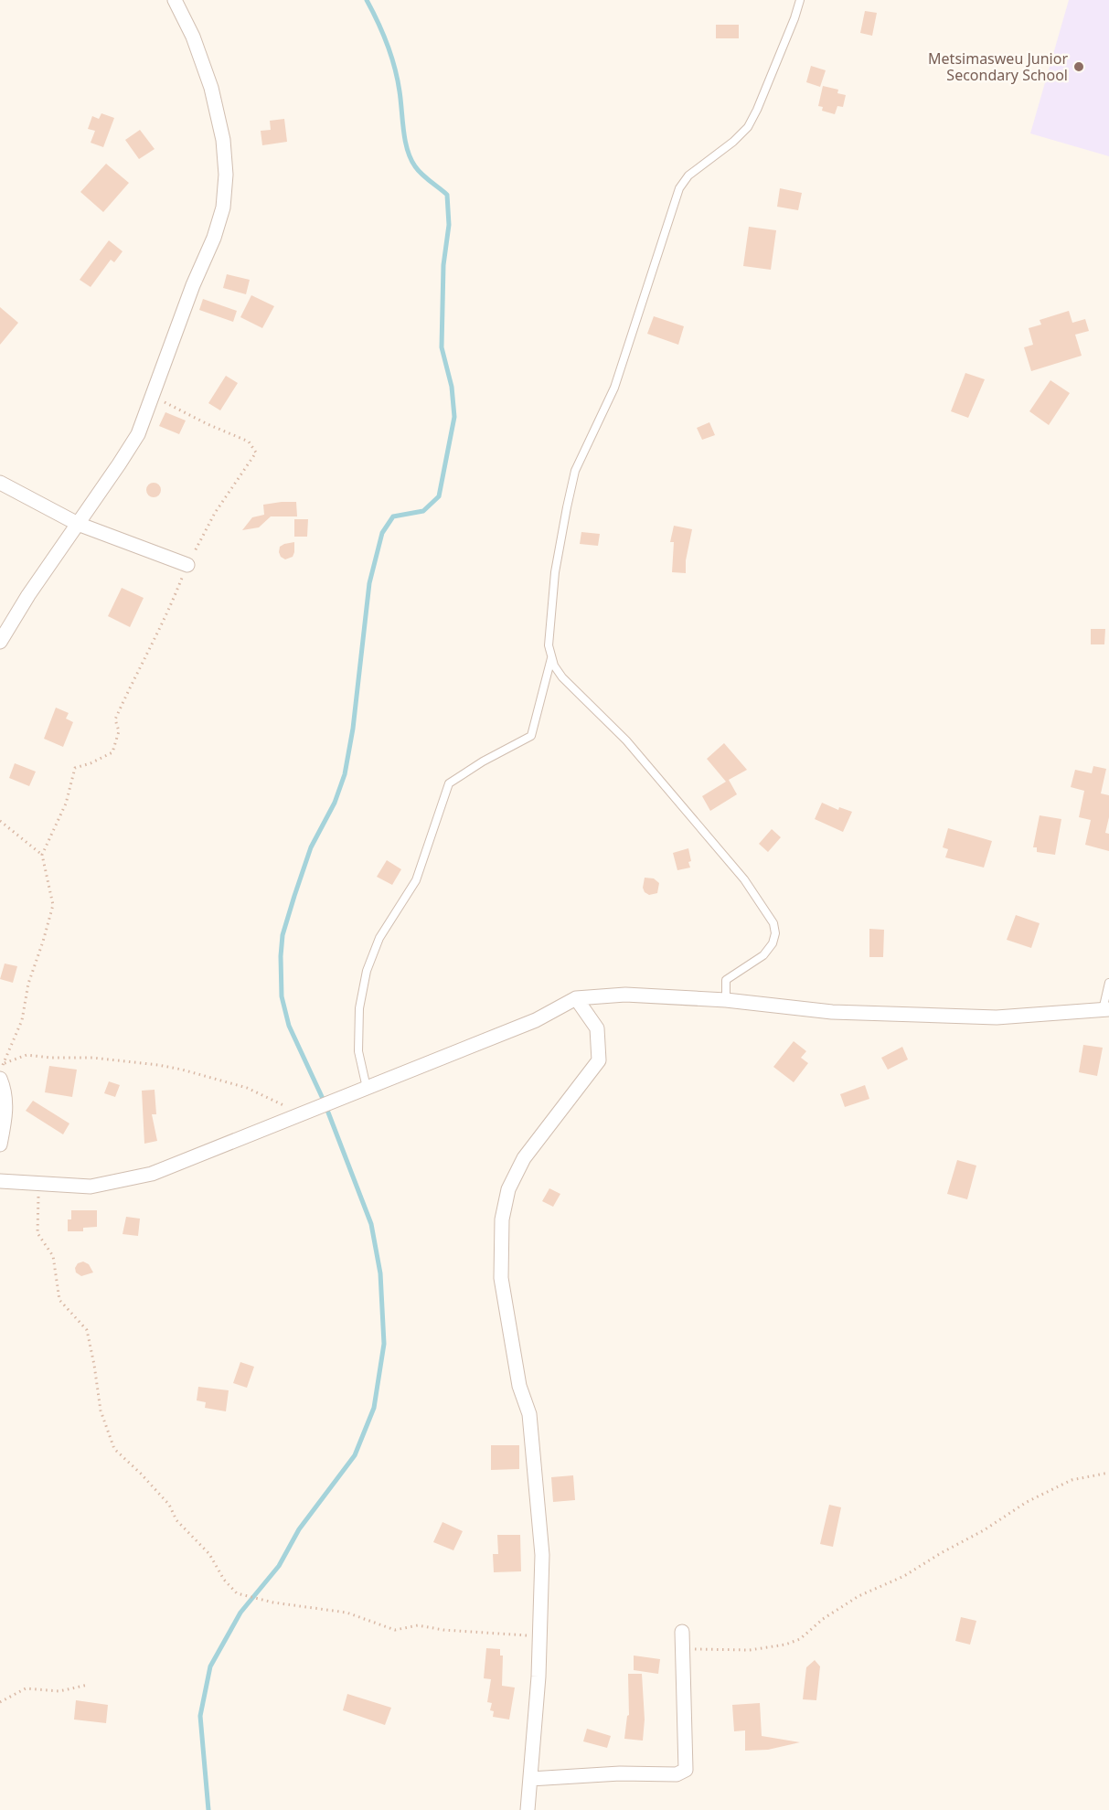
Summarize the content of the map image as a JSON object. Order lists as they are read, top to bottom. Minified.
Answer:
{"places":["Metsimasweu Junior Secondary School"]}
